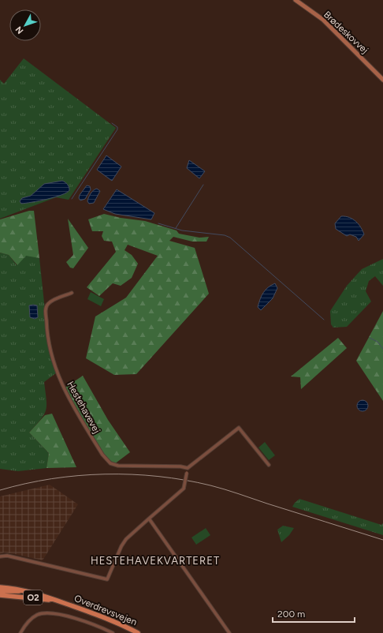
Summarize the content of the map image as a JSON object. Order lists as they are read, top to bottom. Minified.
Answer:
{"streets":{"main road":["O2","Overdrevsvejen"],"street":["Brødeskovvej","Hestehavevej"]},"districts":["HESTEHAVEKVARTERET"],"scale_bar":"200 m","north":"bottom left"}
